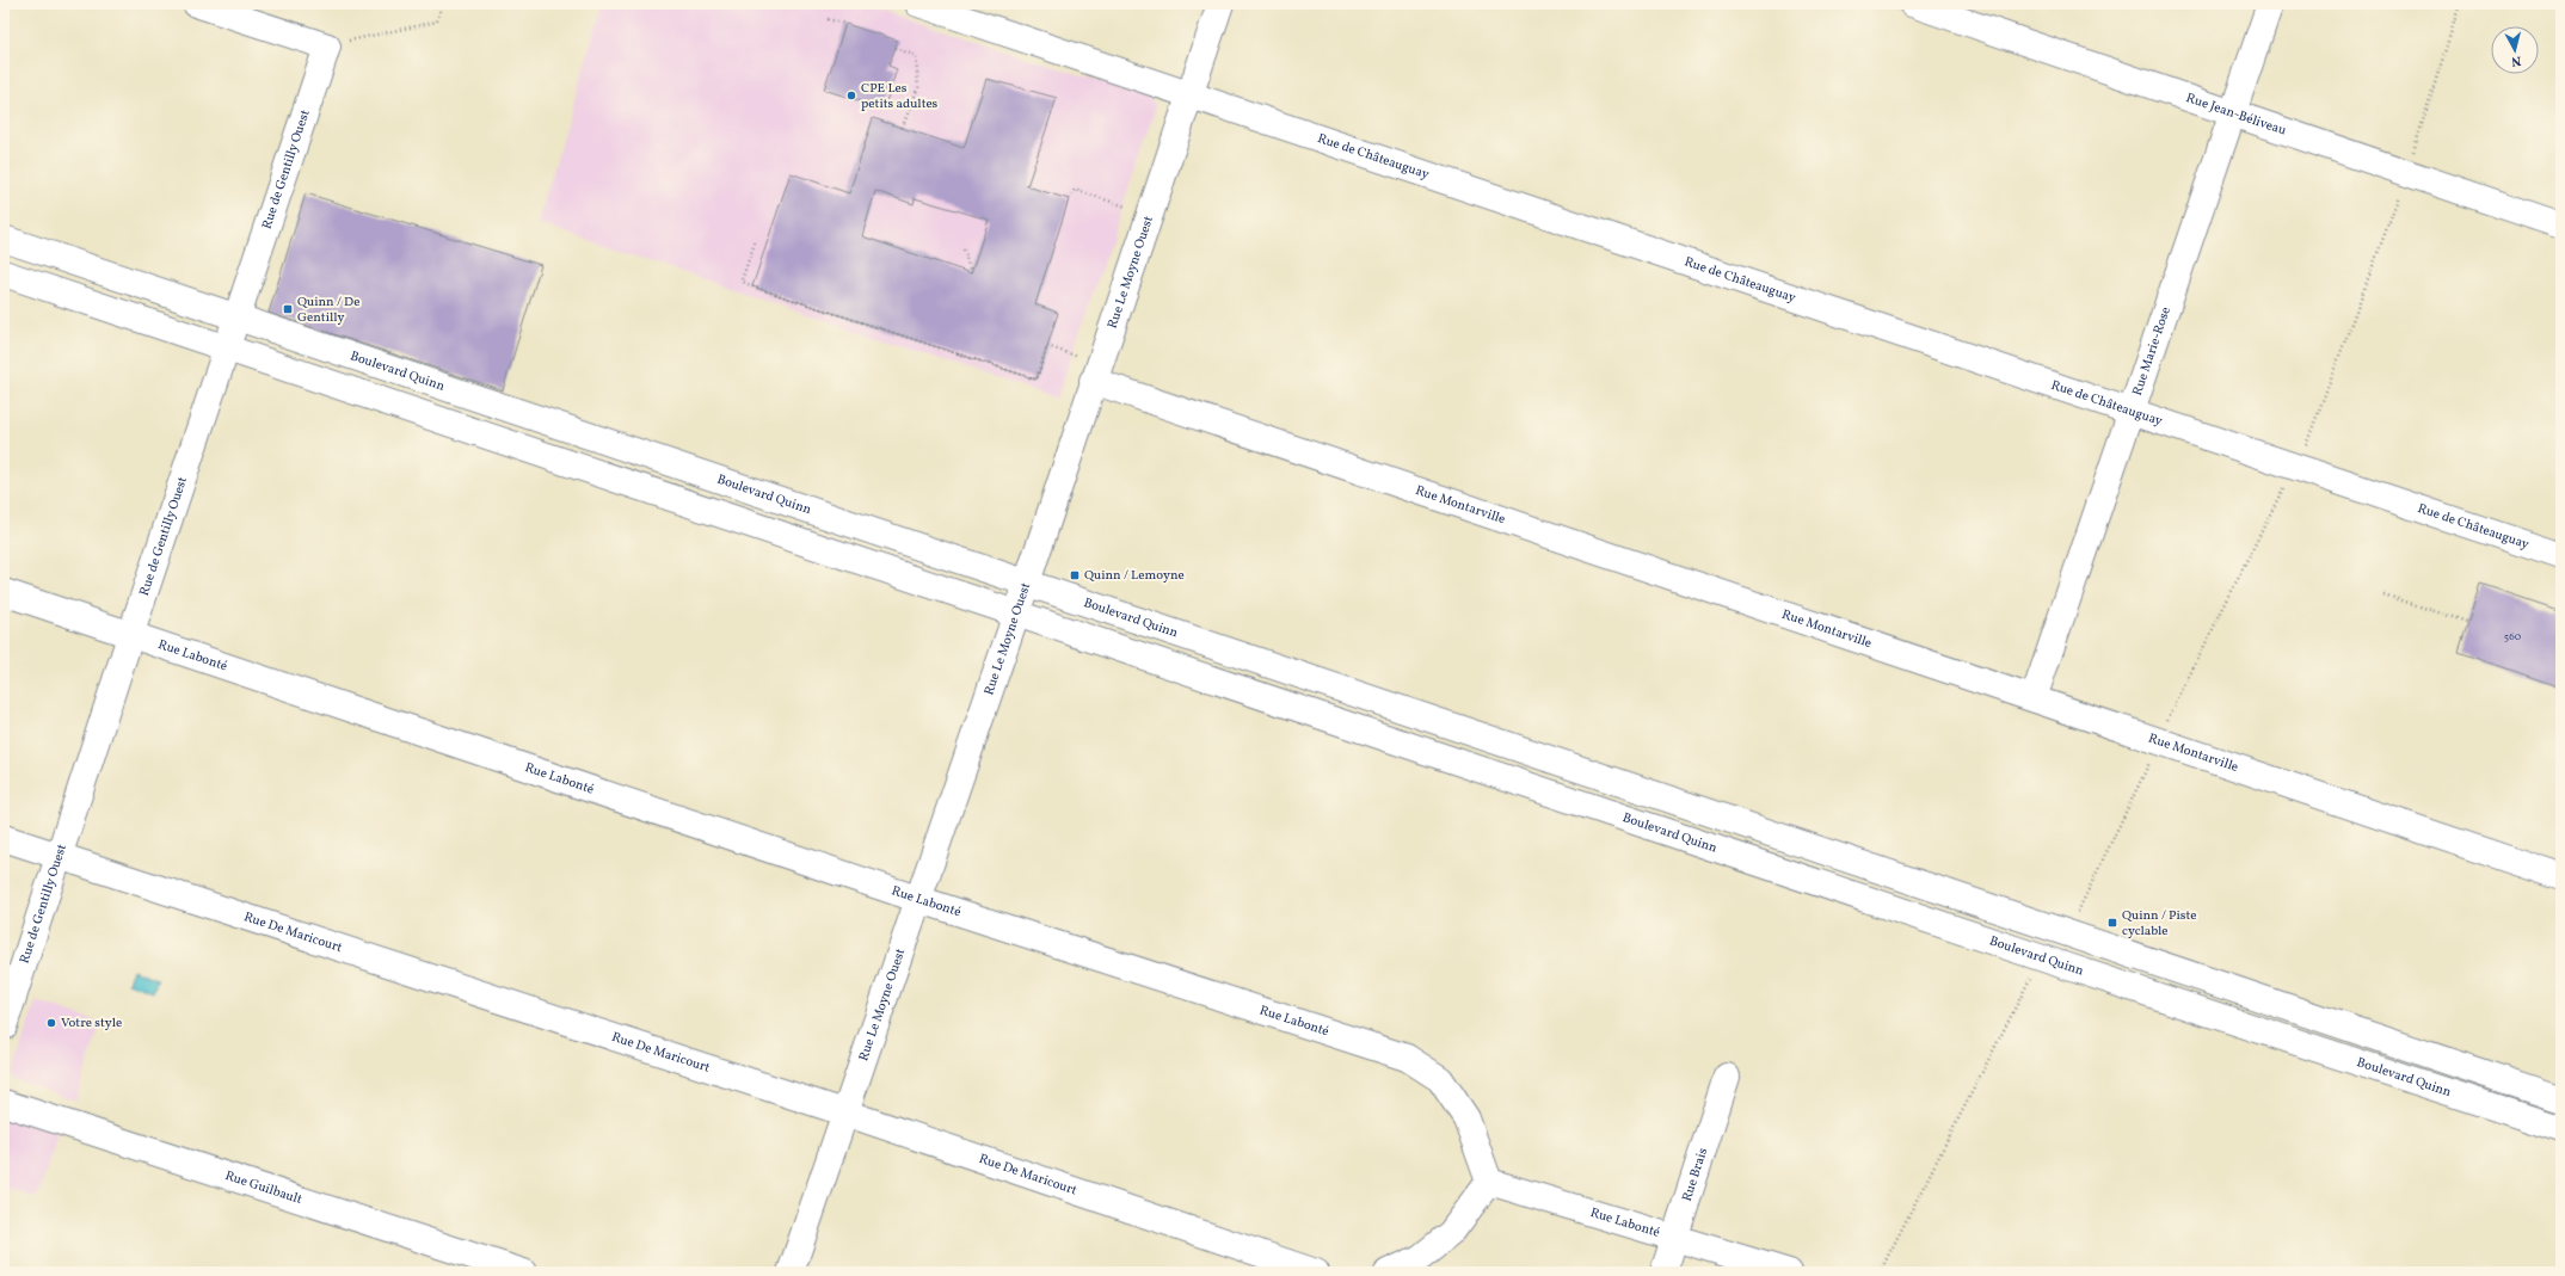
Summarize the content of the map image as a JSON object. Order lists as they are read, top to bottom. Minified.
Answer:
{"streets":{"street":["Rue Jean-Béliveau","Rue de Châteauguay","Rue de Gentilly Ouest","Rue Le Moyne Ouest","Rue Marie-Rose","Boulevard Quinn","Rue Montarville","Rue Labonté","Rue De Maricourt","Rue Brais","Rue Guilbault"]},"crossings":[["Rue Jean-Béliveau","Rue Marie-Rose"],["Rue de Châteauguay","Rue Le Moyne Ouest"],["Rue de Châteauguay","Rue Marie-Rose"],["Rue de Gentilly Ouest","Boulevard Quinn"],["Rue de Gentilly Ouest","Rue Labonté"],["Rue de Gentilly Ouest","Rue De Maricourt"],["Rue Le Moyne Ouest","Boulevard Quinn"],["Rue Le Moyne Ouest","Rue Montarville"],["Rue Le Moyne Ouest","Rue Labonté"],["Rue Le Moyne Ouest","Rue De Maricourt"],["Rue Marie-Rose","Rue Montarville"],["Rue Labonté","Rue Brais"]],"places":{"other":["CPE Les petits adultes","Votre style"],"transit":["Quinn / De Gentilly","Quinn / Lemoyne","Quinn / Piste cyclable"]},"house_numbers":["560"],"north":"bottom"}
